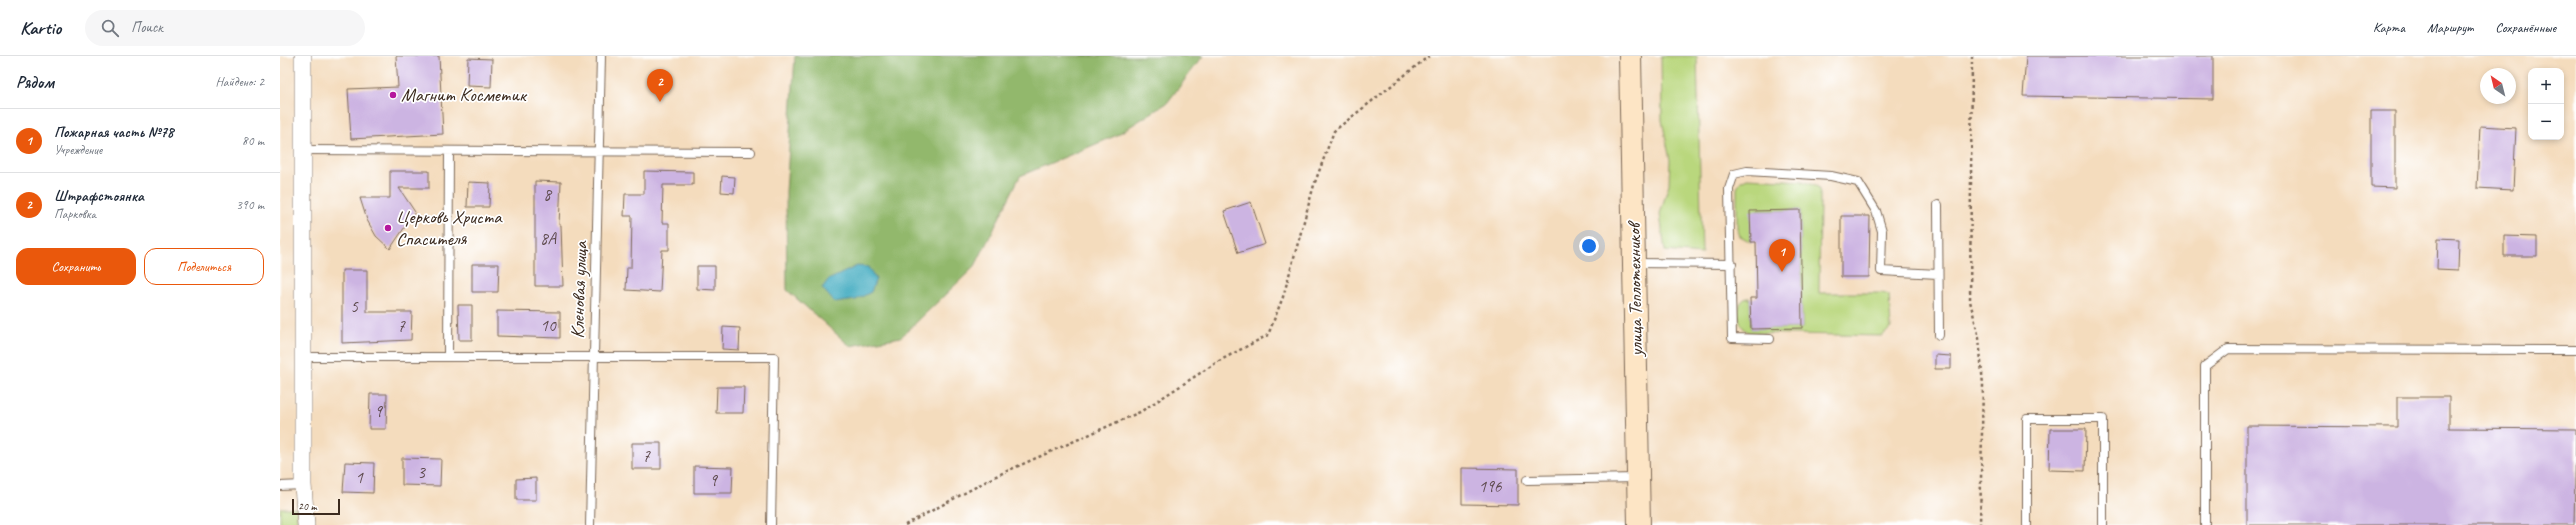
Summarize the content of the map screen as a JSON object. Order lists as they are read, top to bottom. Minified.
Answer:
{"streets":{"main road":["улица Теплотехников"],"lane":["Кленовая улица"]},"places":["Магнит Косметик","Церковь Христа Спасителя"],"house_numbers":["8","8А","5","10","7","9","7","3","1","9","196"],"scale_bar":"20 m","north":"top left","page":{"header":"Kartio","search":"Поиск","nav":["Карта","Маршрут","Сохранённые"],"heading":["Рядом","Найдено: 2"],"map_buttons":["+","−"],"pins":["2","1"],"list":[{"mark":"1","name":"Пожарная часть №78","note":"Учреждение","value":"80 m"},{"mark":"2","name":"Штрафстоянка","note":"Парковка","value":"390 m"}],"buttons":["Сохранить","Поделиться"],"scale":"20 m"}}
